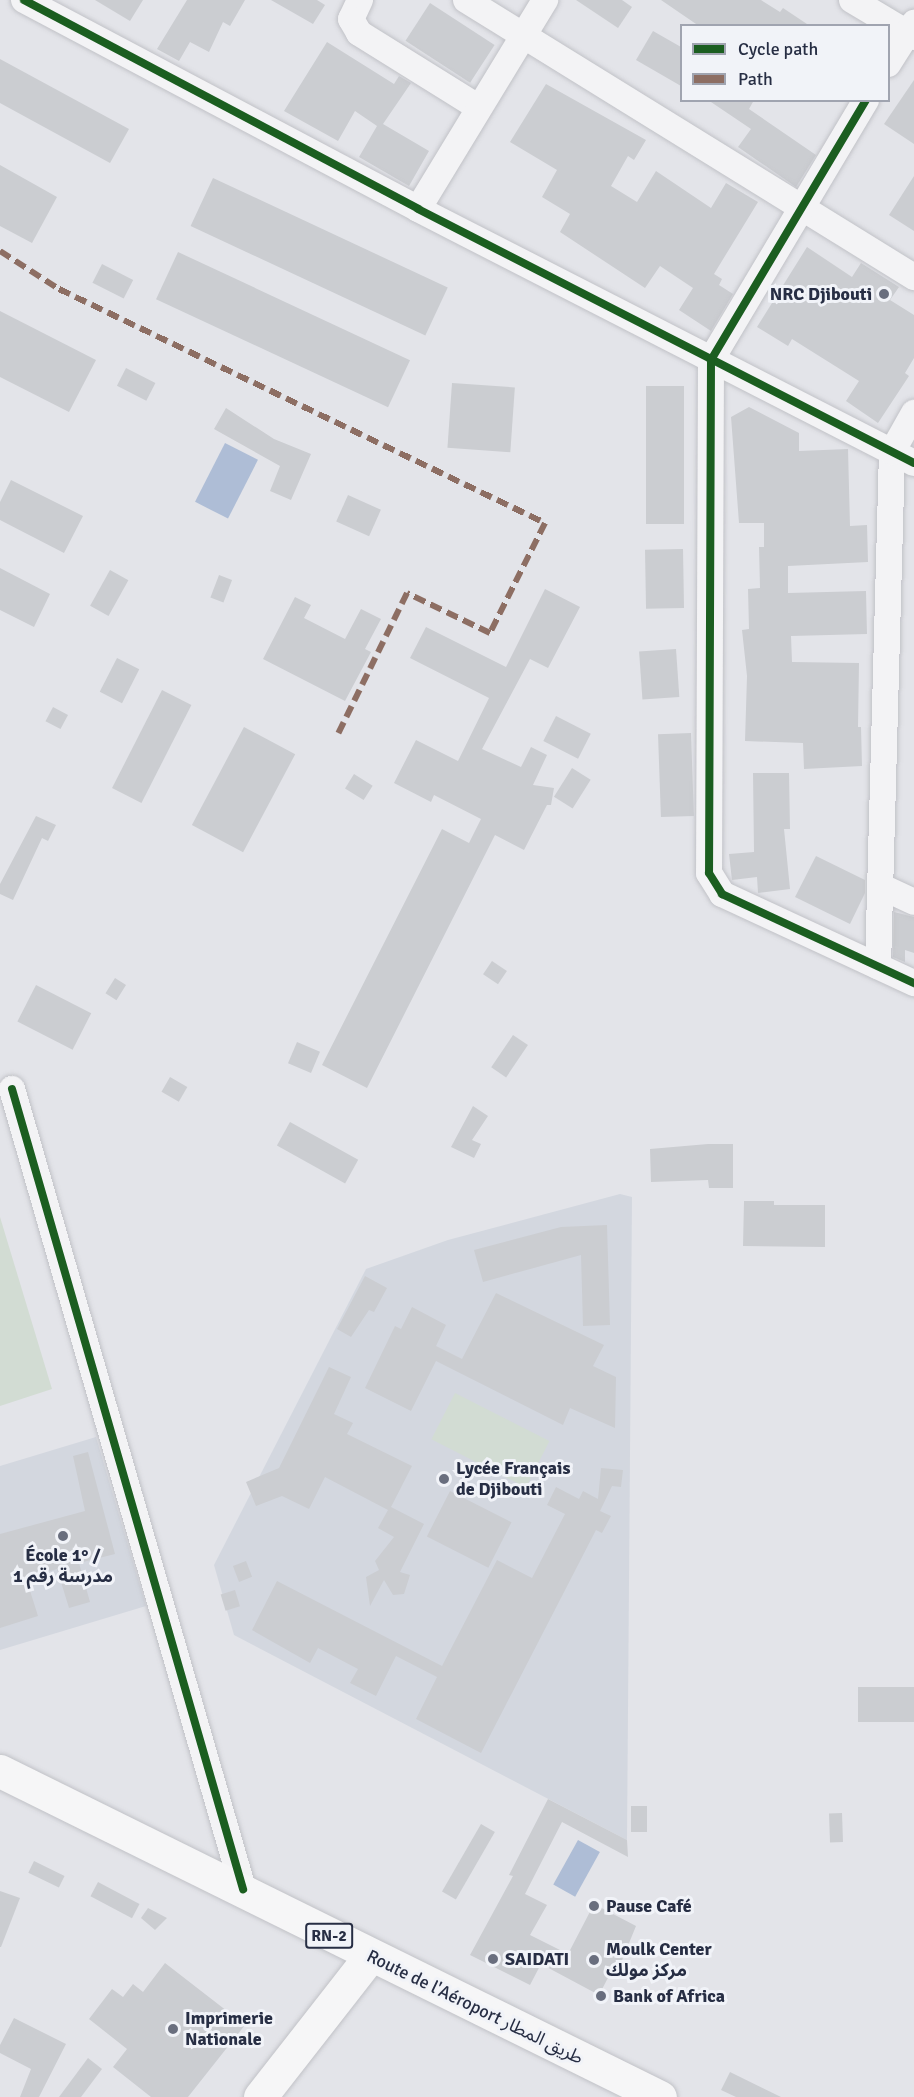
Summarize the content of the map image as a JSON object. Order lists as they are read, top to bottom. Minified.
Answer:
{"streets":{"main road":["RN-2","Route de l'Aéroport طريق المطار"]},"places":["NRC Djibouti","Lycée Français de Djibouti","École 1° / مدرسة رقم 1","Pause Café","SAIDATI","Moulk Center مركز مولك","Bank of Africa","Imprimerie Nationale"],"legend":["Cycle path","Path"]}
